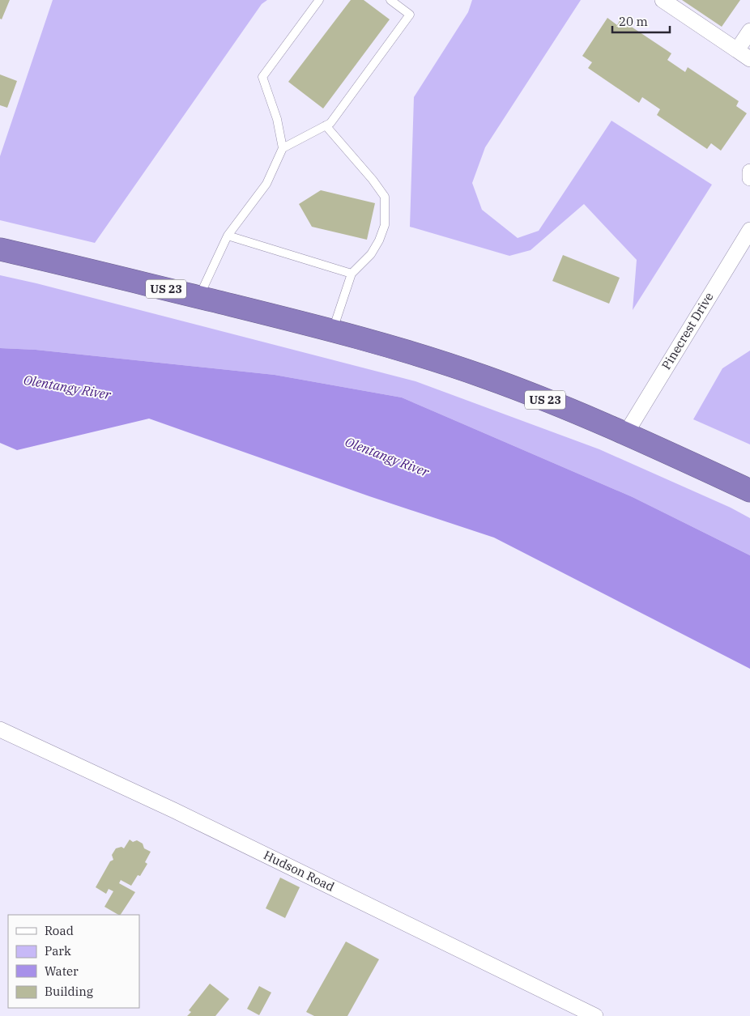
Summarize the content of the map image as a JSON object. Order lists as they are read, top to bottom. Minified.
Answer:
{"streets":{"highway":["US 23"],"street":["Pinecrest Drive","Hudson Road"]},"crossings":[["US 23","Pinecrest Drive"]],"water":["Olentangy River"],"legend":["Road","Park","Water","Building"],"scale_bar":"20 m"}
